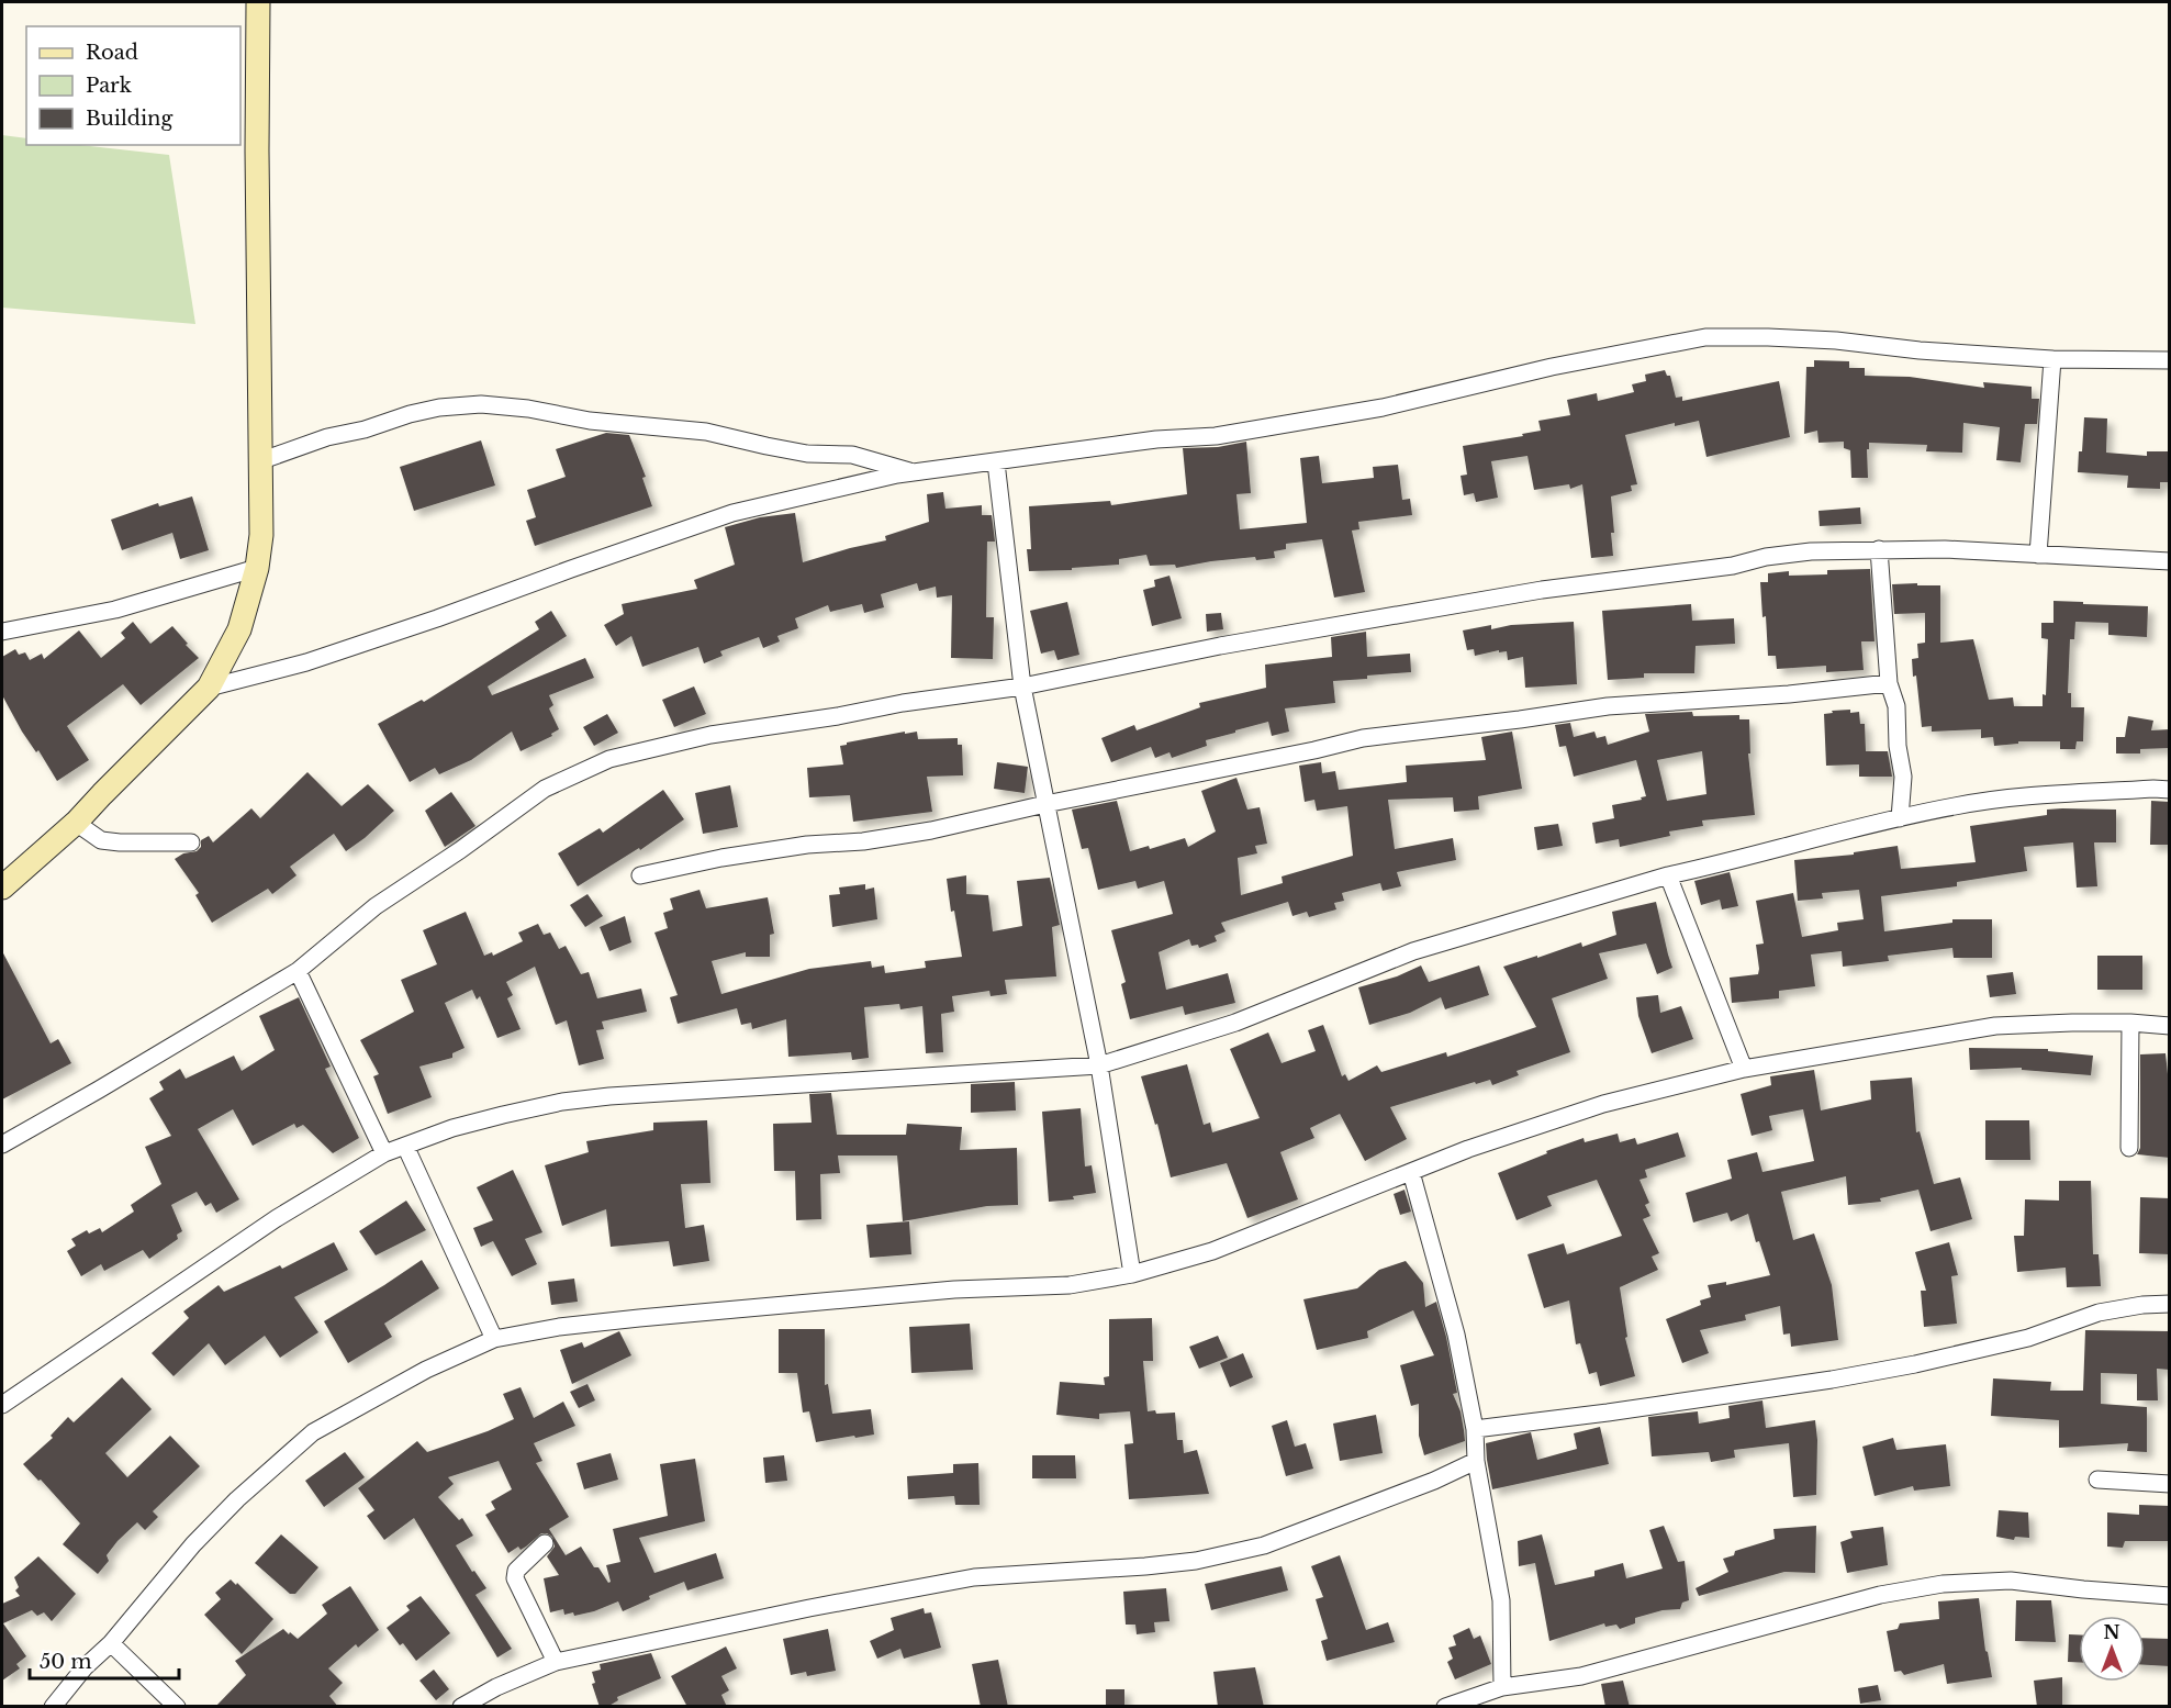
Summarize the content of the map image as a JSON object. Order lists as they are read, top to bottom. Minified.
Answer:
{"legend":["Road","Park","Building"],"scale_bar":"50 m","north":"top"}
